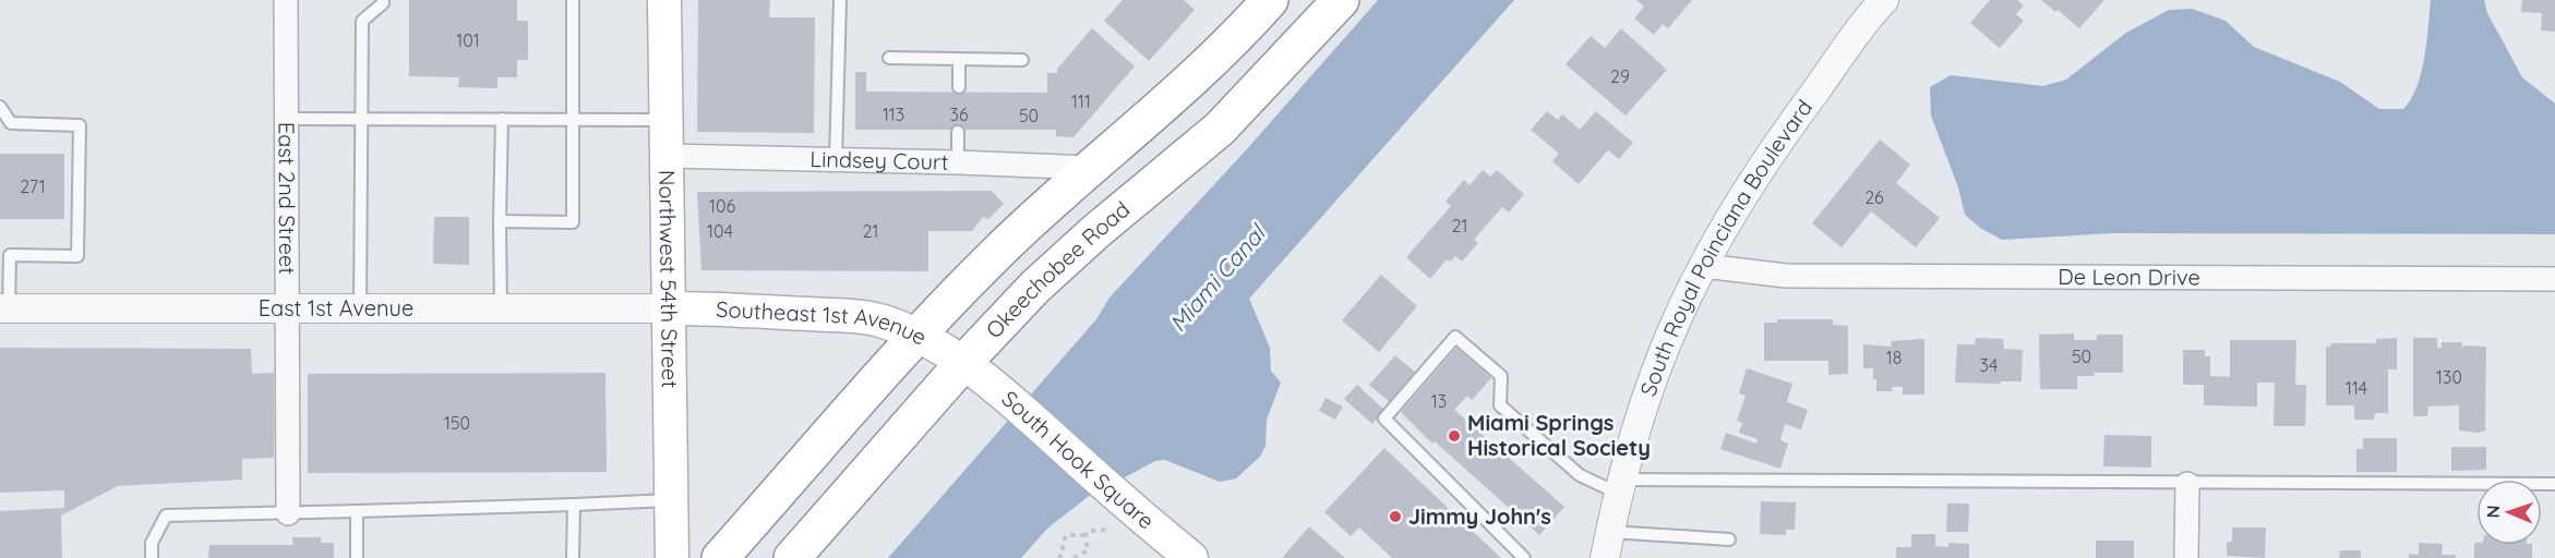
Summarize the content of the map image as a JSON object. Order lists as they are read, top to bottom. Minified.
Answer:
{"streets":{"highway":["Okeechobee Road"],"main road":["Northwest 54th Street","Southeast 1st Avenue","South Hook Square"],"street":["Lindsey Court","East 2nd Street","South Royal Poinciana Boulevard","De Leon Drive","East 1st Avenue"]},"crossings":[["Lindsey Court","Northwest 54th Street"],["East 2nd Street","East 1st Avenue"],["South Royal Poinciana Boulevard","De Leon Drive"],["Okeechobee Road","Southeast 1st Avenue"],["Okeechobee Road","South Hook Square"],["Northwest 54th Street","East 1st Avenue"],["Northwest 54th Street","Southeast 1st Avenue"],["East 1st Avenue","Southeast 1st Avenue"],["Southeast 1st Avenue","South Hook Square"]],"water":["Miami Canal"],"places":["Miami Springs Historical Society","Jimmy John's"],"house_numbers":["101","29","111","113","36","50","271","26","106","21","104","21","50","18","34","130","114","13","150"],"north":"left"}
